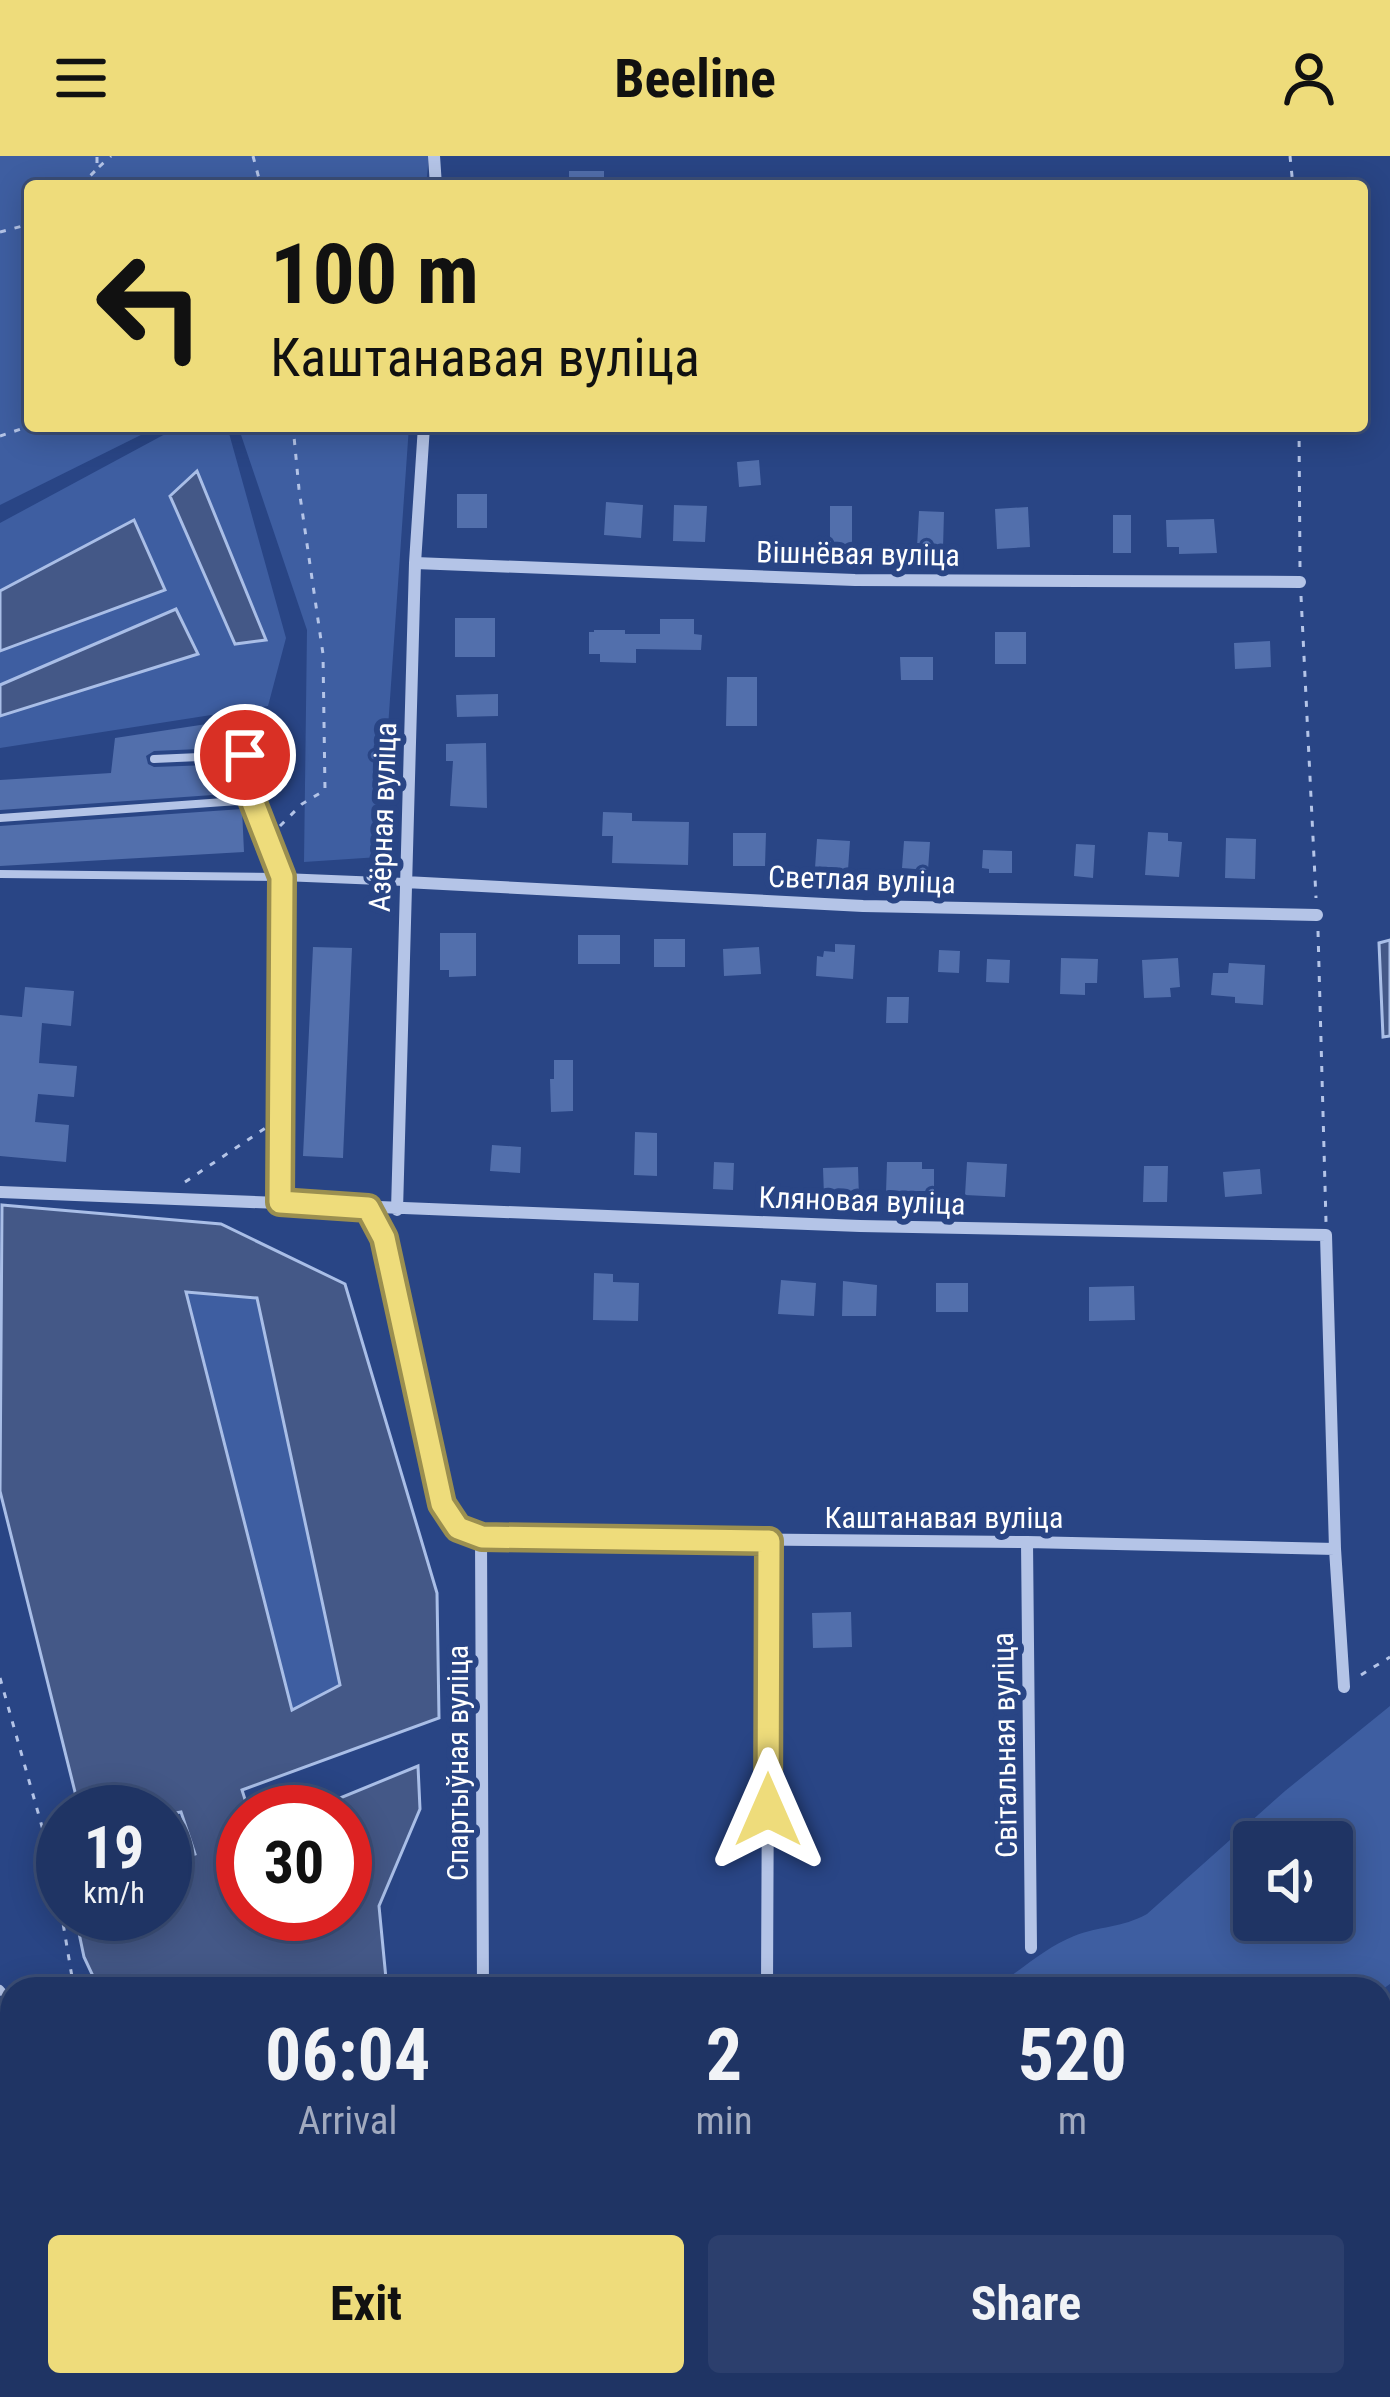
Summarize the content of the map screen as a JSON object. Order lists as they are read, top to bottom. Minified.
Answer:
{"streets":{"street":["Вішнёвая вуліца","Азёрная вуліца","Светлая вуліца","Кляновая вуліца","Каштанавая вуліца","Світальная вуліца","Спартыўная вуліца"]},"crossings":[["Вішнёвая вуліца","Азёрная вуліца"],["Азёрная вуліца","Светлая вуліца"],["Азёрная вуліца","Кляновая вуліца"],["Каштанавая вуліца","Світальная вуліца"],["Каштанавая вуліца","Спартыўная вуліца"]],"page":{"header":"Beeline","turn":["100 m","Каштанавая вуліца"],"speed":"19 km/h","limit":"30","eta":["06:04","Arrival","2","min","520","m"],"buttons":["Exit","Share"]}}
